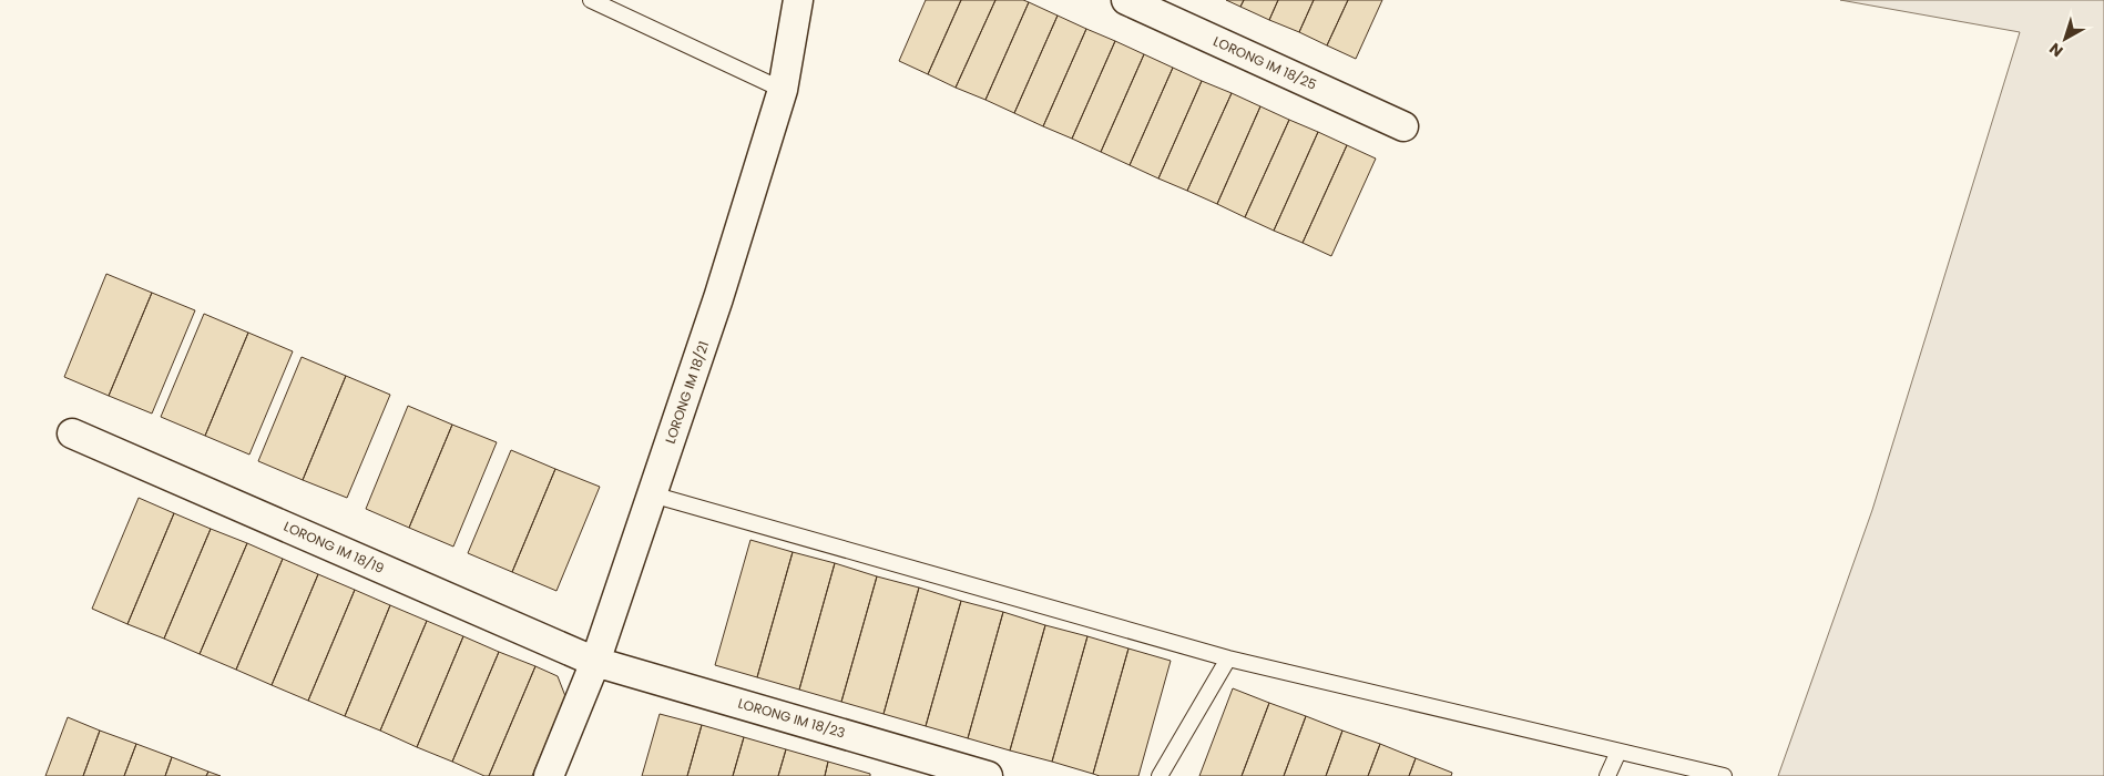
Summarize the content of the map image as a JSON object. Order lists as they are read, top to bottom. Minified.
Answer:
{"streets":{"street":["LORONG IM 18/25","LORONG IM 18/21","LORONG IM 18/19","LORONG IM 18/23"]},"crossings":[["LORONG IM 18/21","LORONG IM 18/19"],["LORONG IM 18/21","LORONG IM 18/23"],["LORONG IM 18/19","LORONG IM 18/23"]],"north":"bottom left"}
